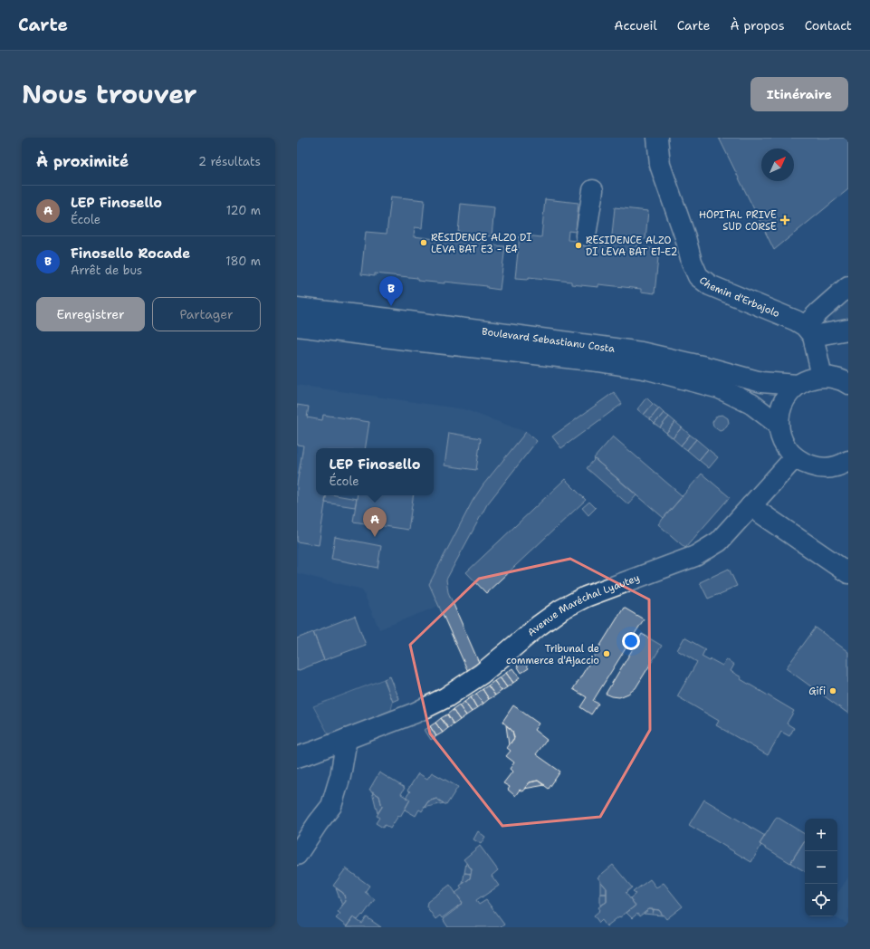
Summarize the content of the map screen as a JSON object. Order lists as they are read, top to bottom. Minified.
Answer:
{"streets":{"main road":["Chemin d'Erbajolo","Boulevard Sebastianu Costa","Avenue Maréchal Lyautey"]},"places":{"health":["HOPITAL PRIVE SUD CORSE"],"other":["RESIDENCE ALZO DI LEVA BAT E3 - E4","RESIDENCE ALZO DI LEVA BAT E1-E2","Tribunal de commerce d'Ajaccio","Gifi"]},"north":"top right","page":{"header":"Carte","nav":["Accueil","Carte","À propos","Contact"],"title":"Nous trouver","buttons":["Itinéraire",["Enregistrer","Partager"]],"heading":["À proximité","2 résultats"],"list":[{"mark":"A","name":"LEP Finosello","note":"École","value":"120 m"},{"mark":"B","name":"Finosello Rocade","note":"Arrêt de bus","value":"180 m"}],"pins":["B","A"],"popup":["LEP Finosello","École"],"map_buttons":["+","−"]}}
